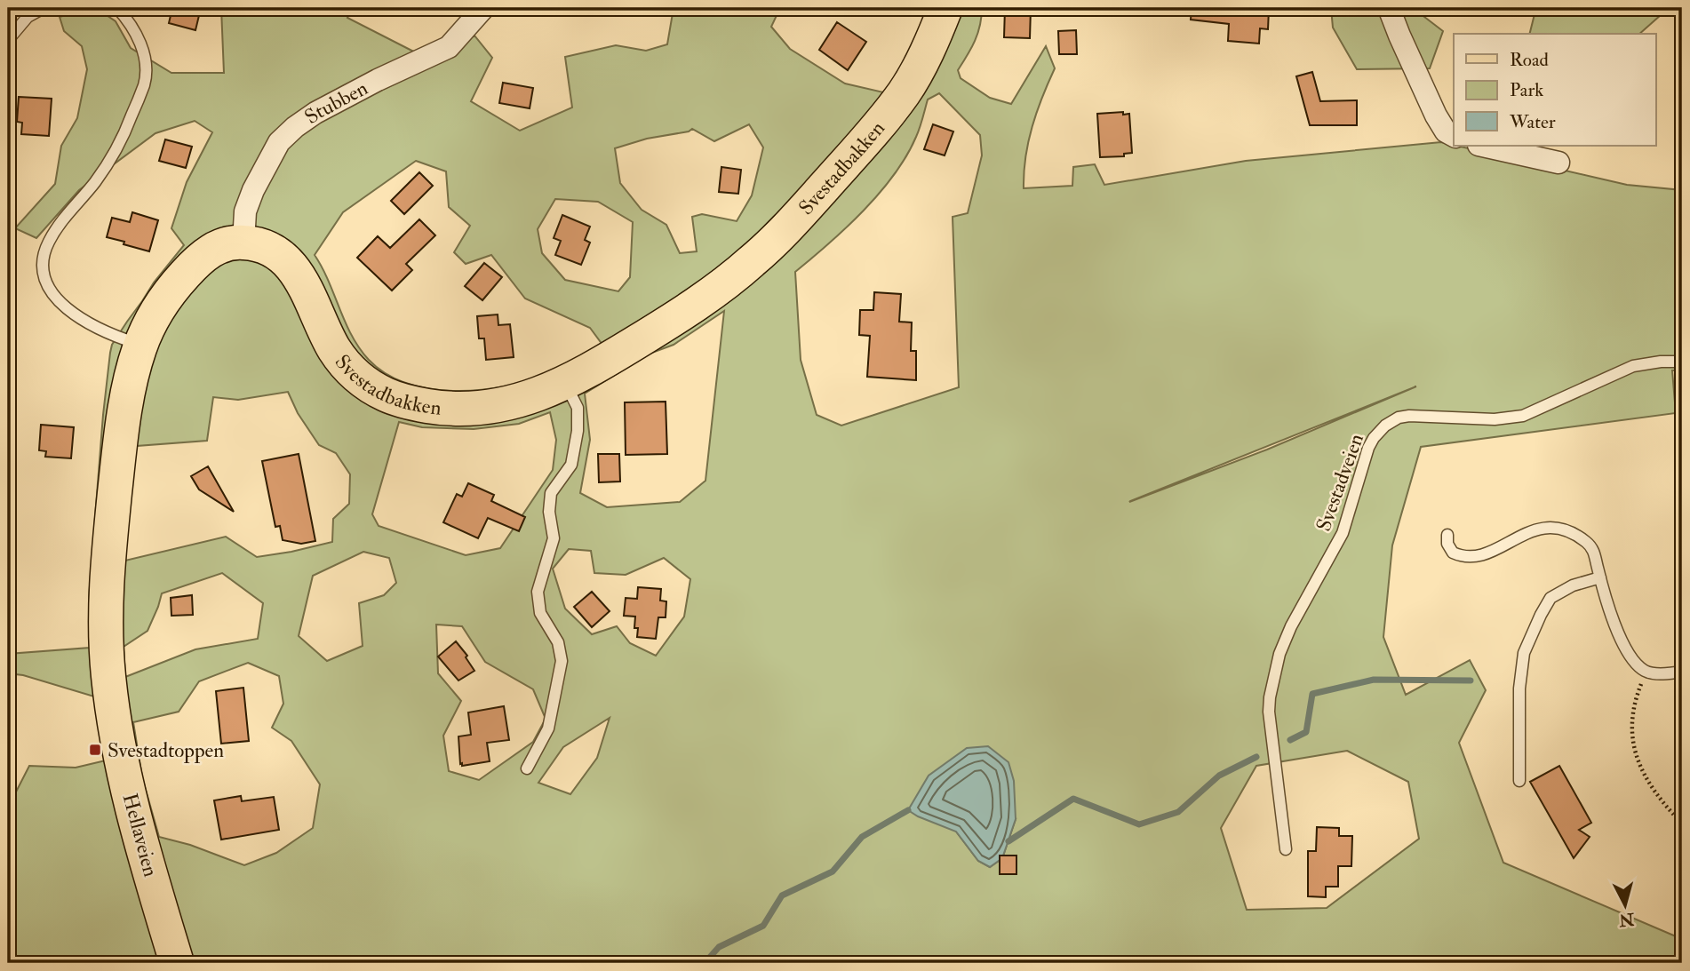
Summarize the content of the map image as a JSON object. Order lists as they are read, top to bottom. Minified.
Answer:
{"streets":{"main road":["Svestadbakken","Hellaveien"],"street":["Stubben"],"lane":["Svestadveien"]},"crossings":[["Stubben","Svestadbakken"]],"places":{"transit":["Svestadtoppen"]},"legend":["Road","Park","Water"],"north":"bottom"}
